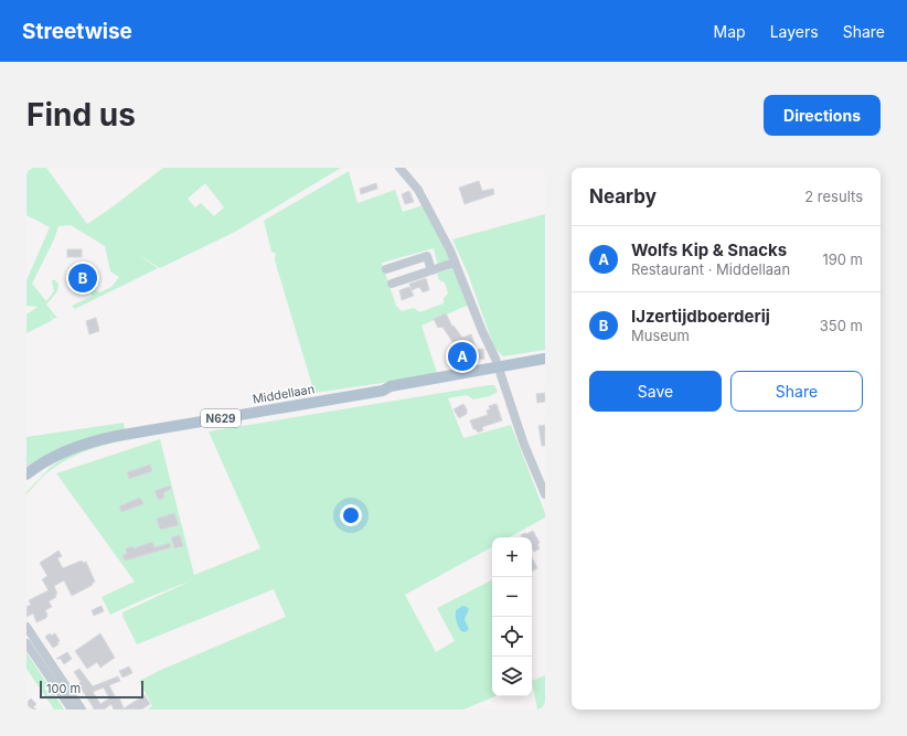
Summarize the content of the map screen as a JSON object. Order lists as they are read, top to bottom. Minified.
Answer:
{"streets":{"main road":["Middellaan","N629"]},"crossings":[["Middellaan","N629"]],"scale_bar":"100 m","page":{"header":"Streetwise","nav":["Map","Layers","Share"],"buttons":["Directions",["Save","Share"]],"title":"Find us","heading":["Nearby","2 results"],"list":[{"mark":"A","name":"Wolfs Kip & Snacks","note":"Restaurant · Middellaan","value":"190 m"},{"mark":"B","name":"IJzertijdboerderij","note":"Museum","value":"350 m"}],"pins":["B","A"],"map_buttons":["+","−"],"scale":"100 m"}}
